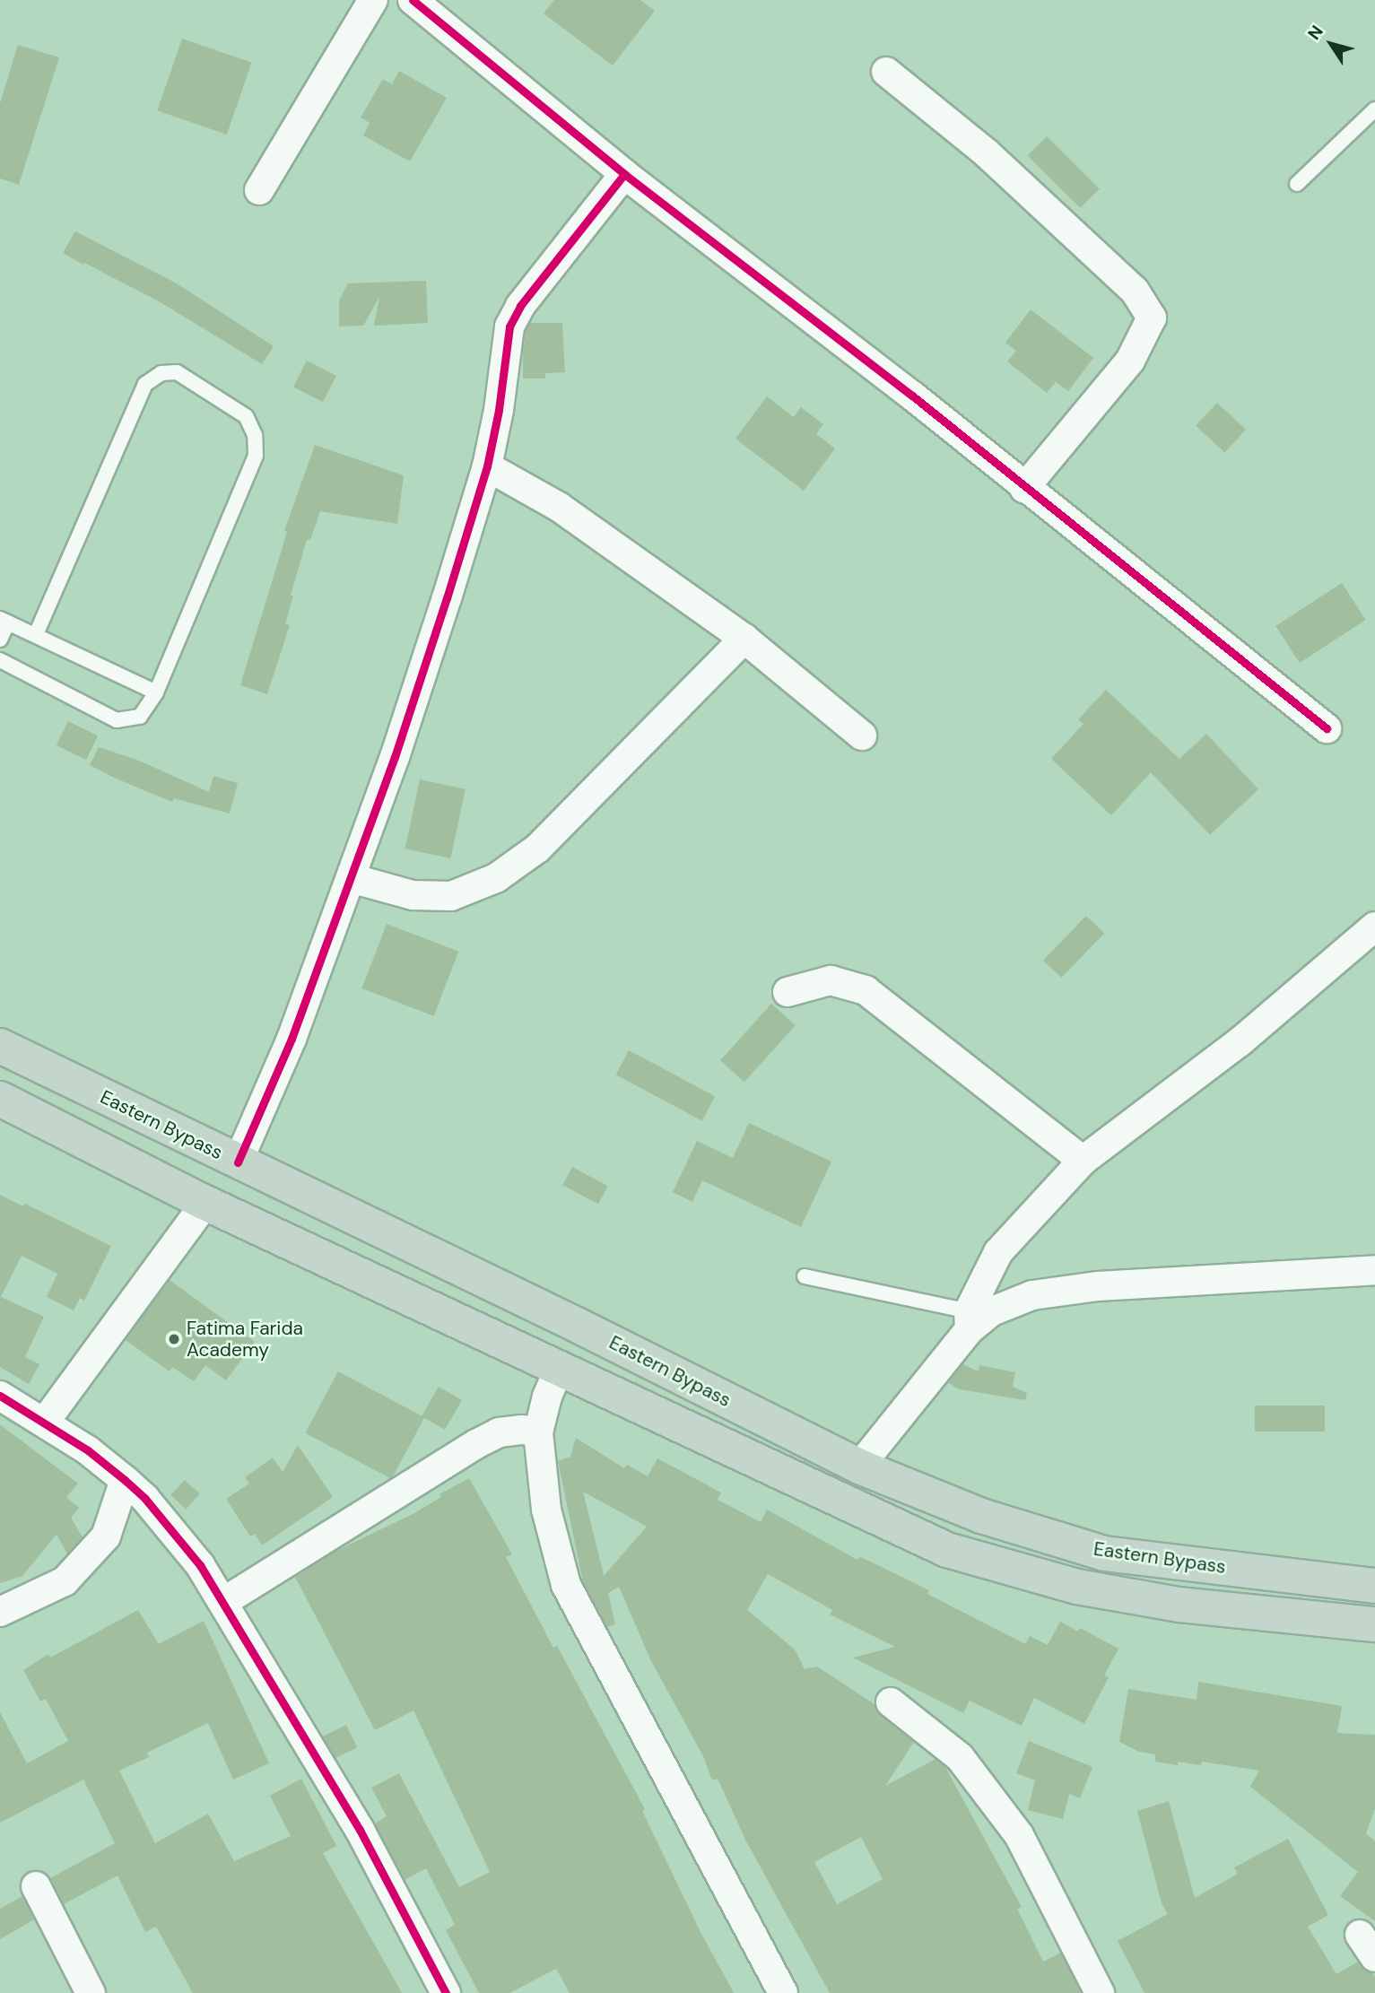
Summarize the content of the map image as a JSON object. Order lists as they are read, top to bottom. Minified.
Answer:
{"streets":{"highway":["Eastern Bypass"]},"places":["Fatima Farida Academy"],"north":"top left"}
